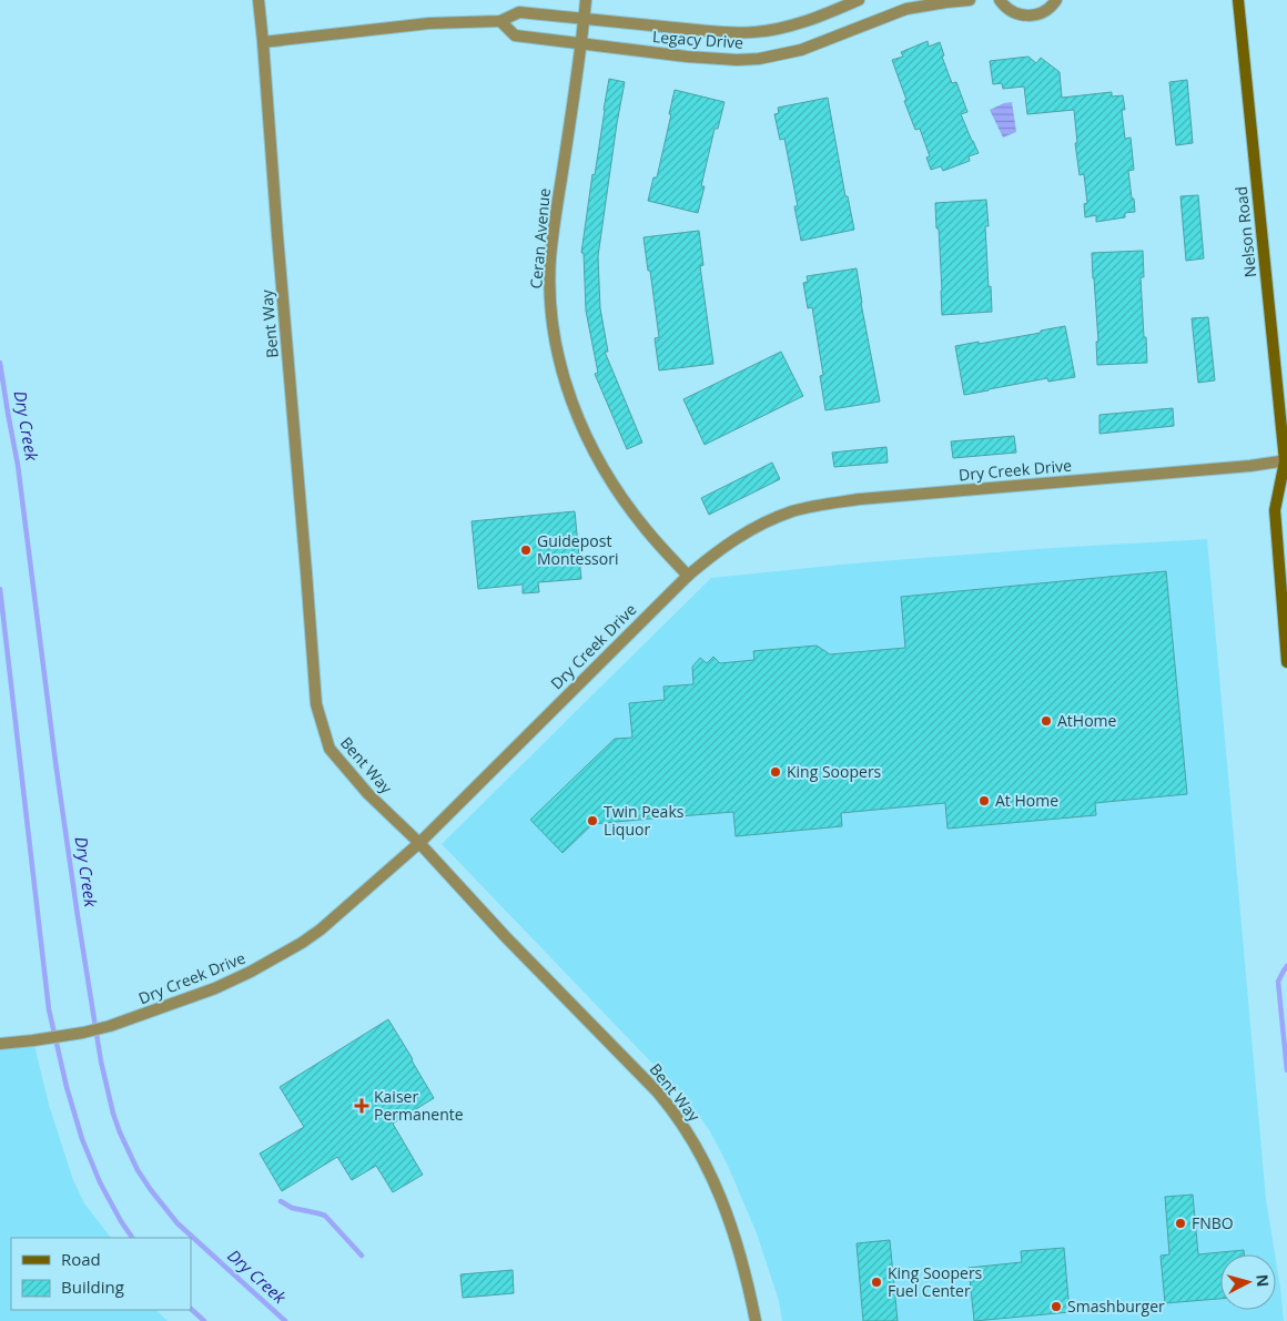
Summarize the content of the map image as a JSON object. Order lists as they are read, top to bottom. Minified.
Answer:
{"streets":{"main road":["Nelson Road"],"street":["Legacy Drive","Ceran Avenue","Bent Way","Dry Creek Drive"]},"crossings":[["Legacy Drive","Ceran Avenue"],["Nelson Road","Dry Creek Drive"],["Ceran Avenue","Dry Creek Drive"],["Bent Way","Dry Creek Drive"]],"water":["Dry Creek"],"places":{"other":["Guidepost Montessori","AtHome","King Soopers","At Home","Twin Peaks Liquor","FNBO","King Soopers Fuel Center","Smashburger"],"health":["Kaiser Permanente"]},"legend":["Road","Building"],"north":"right"}
